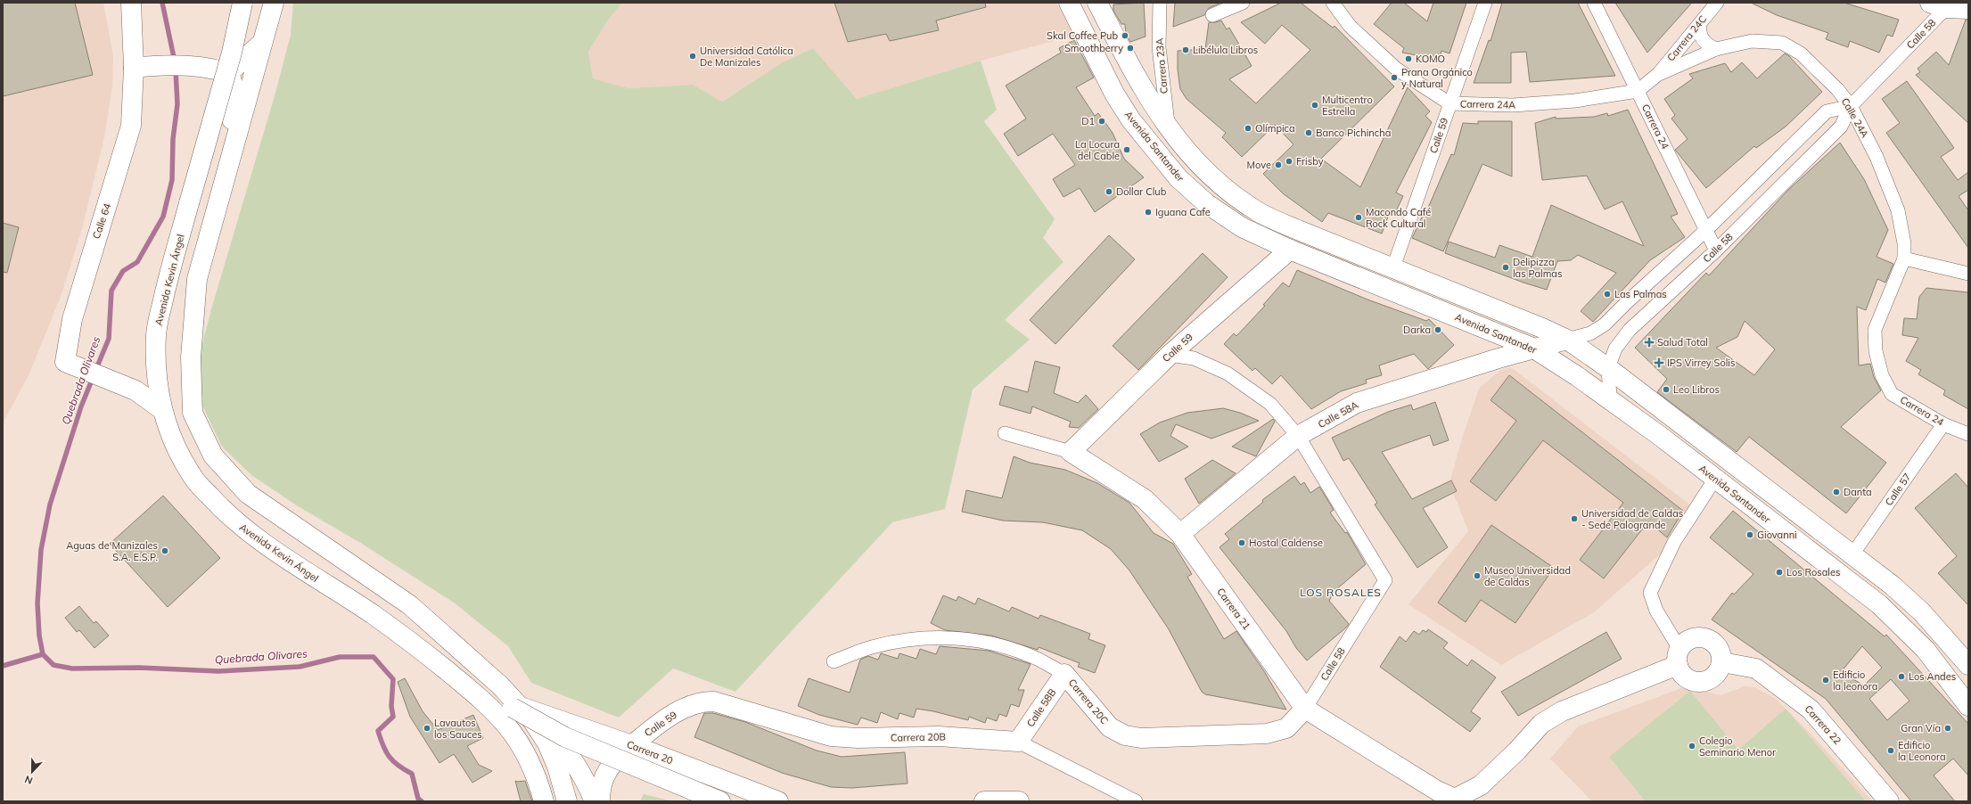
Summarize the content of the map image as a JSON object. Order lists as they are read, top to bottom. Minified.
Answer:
{"streets":{"main road":["Calle 58","Calle 59","Avenida Santander","Calle 64","Avenida Kevin Ángel","Calle 58A","Carrera 21","Carrera 20C","Calle 58B","Carrera 22","Carrera 20B","Carrera 20"],"street":["Carrera 24C","Carrera 23A","Carrera 24A","Calle 24A","Carrera 24","Calle 57"]},"crossings":[["Calle 58","Calle 24A"],["Calle 58","Carrera 24"],["Calle 58","Avenida Santander"],["Calle 58","Calle 58A"],["Calle 58","Carrera 21"],["Calle 58","Carrera 20C"],["Carrera 24C","Calle 24A"],["Carrera 24A","Calle 24A"],["Carrera 24A","Carrera 24"],["Carrera 24A","Calle 59"],["Calle 24A","Carrera 24"],["Carrera 24","Calle 57"],["Calle 59","Avenida Santander"],["Calle 59","Carrera 21"],["Calle 59","Carrera 20B"],["Calle 59","Carrera 20"],["Avenida Santander","Calle 58A"],["Calle 64","Avenida Kevin Ángel"],["Calle 58A","Carrera 21"],["Carrera 21","Carrera 22"],["Carrera 20C","Calle 58B"],["Calle 58B","Carrera 20B"]],"districts":["LOS ROSALES"],"water":["Quebrada Olivares"],"places":{"other":["Skal Coffee Pub","Smoothberry","Libélula Libros","Universidad Católica De Manizales","KOMO","Prana Orgánico y Natural","Multicentro Estrella","D1","Olímpica","Banco Pichincha","La Locura del Cable","Frisby","Move","Dollar Club","Iguana Cafe","Macondo Café Rock Cultural","Delipizza las Palmas","Las Palmas","Darka","Leo Libros","Danta","Universidad de Caldas - Sede Palogrande","Giovanni","Hostal Caldense","Aguas de Manizales S.A. E.S.P.","Los Rosales","Museo Universidad de Caldas","Los Andes","Edificio la leonora","Lavautos los Sauces","Gran Vía","Colegio Seminario Menor","Edificio la Leonora"],"health":["Salud Total","IPS Virrey Solis"]},"north":"bottom"}
